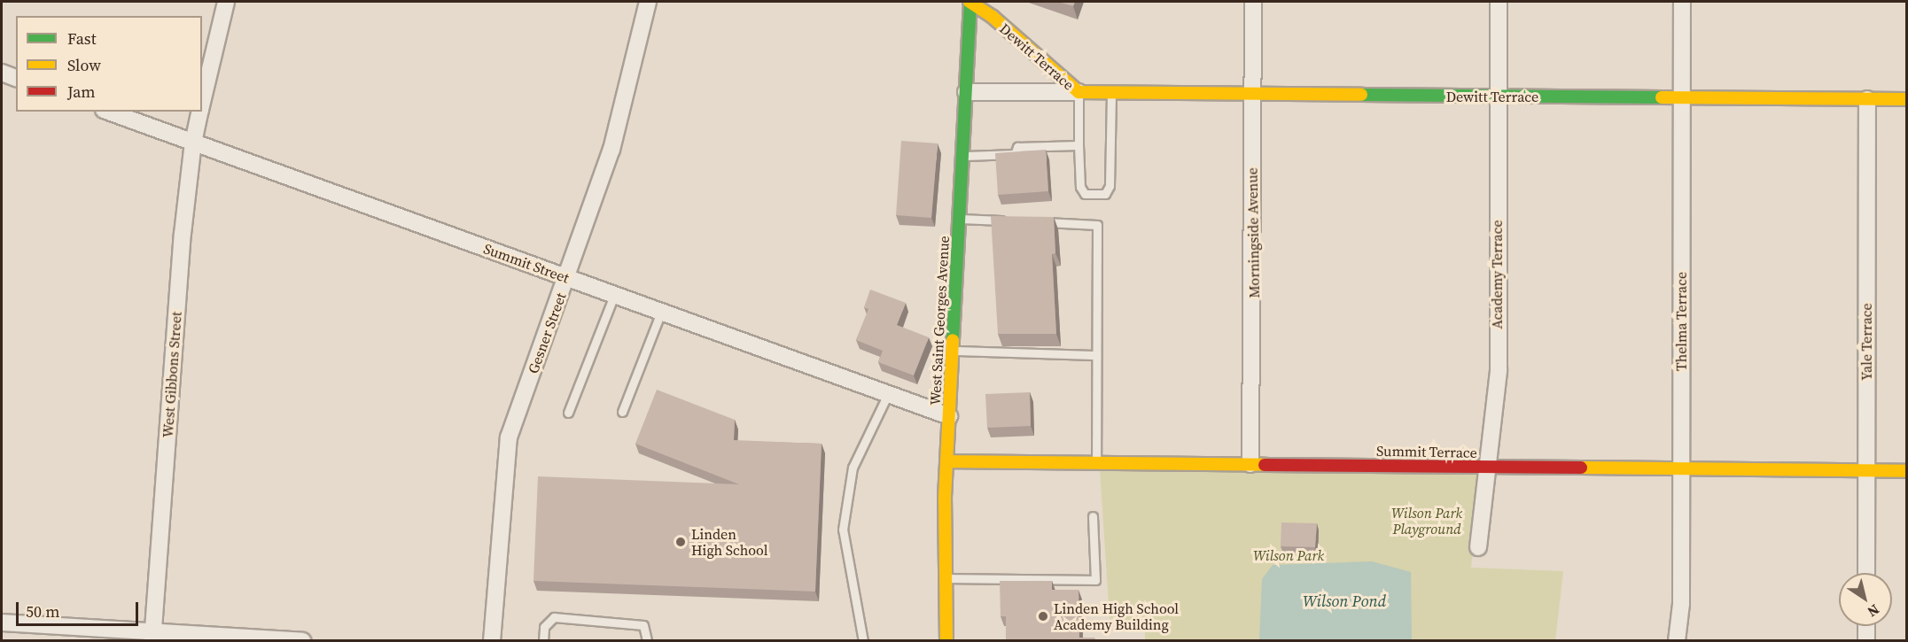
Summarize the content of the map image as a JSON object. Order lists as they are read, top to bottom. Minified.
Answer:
{"streets":{"street":["Dewitt Terrace","Morningside Avenue","Summit Street","Academy Terrace","West Saint Georges Avenue","Thelma Terrace","Gesner Street","Yale Terrace","West Gibbons Street","Summit Terrace"]},"crossings":[["Dewitt Terrace","Morningside Avenue"],["Dewitt Terrace","Academy Terrace"],["Dewitt Terrace","West Saint Georges Avenue"],["Dewitt Terrace","Thelma Terrace"],["Dewitt Terrace","Yale Terrace"],["Morningside Avenue","Summit Terrace"],["Summit Street","West Saint Georges Avenue"],["Summit Street","Gesner Street"],["Summit Street","West Gibbons Street"],["Academy Terrace","Summit Terrace"],["West Saint Georges Avenue","Summit Terrace"],["Thelma Terrace","Summit Terrace"],["Yale Terrace","Summit Terrace"]],"water":["Wilson Pond"],"parks":["Wilson Park Playground","Wilson Park"],"places":["Linden High School","Linden High School Academy Building"],"legend":["Fast","Slow","Jam"],"scale_bar":"50 m","north":"bottom right"}
